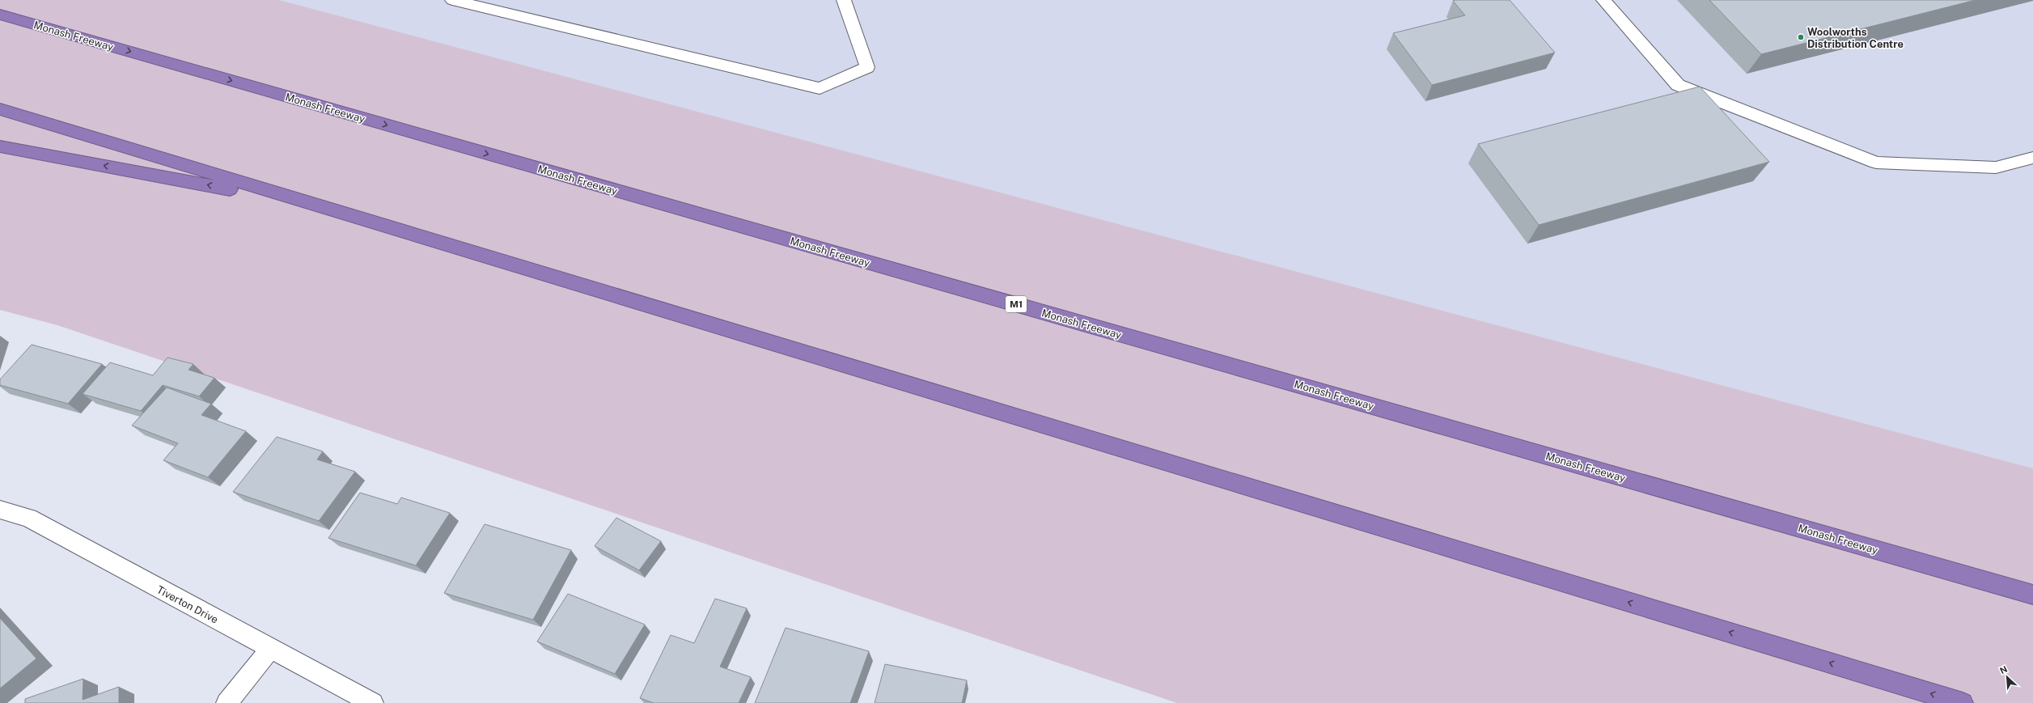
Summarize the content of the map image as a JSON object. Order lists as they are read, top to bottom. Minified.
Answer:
{"streets":{"highway":["Monash Freeway","M1"],"street":["Tiverton Drive"]},"places":["Woolworths Distribution Centre"],"north":"top left"}
